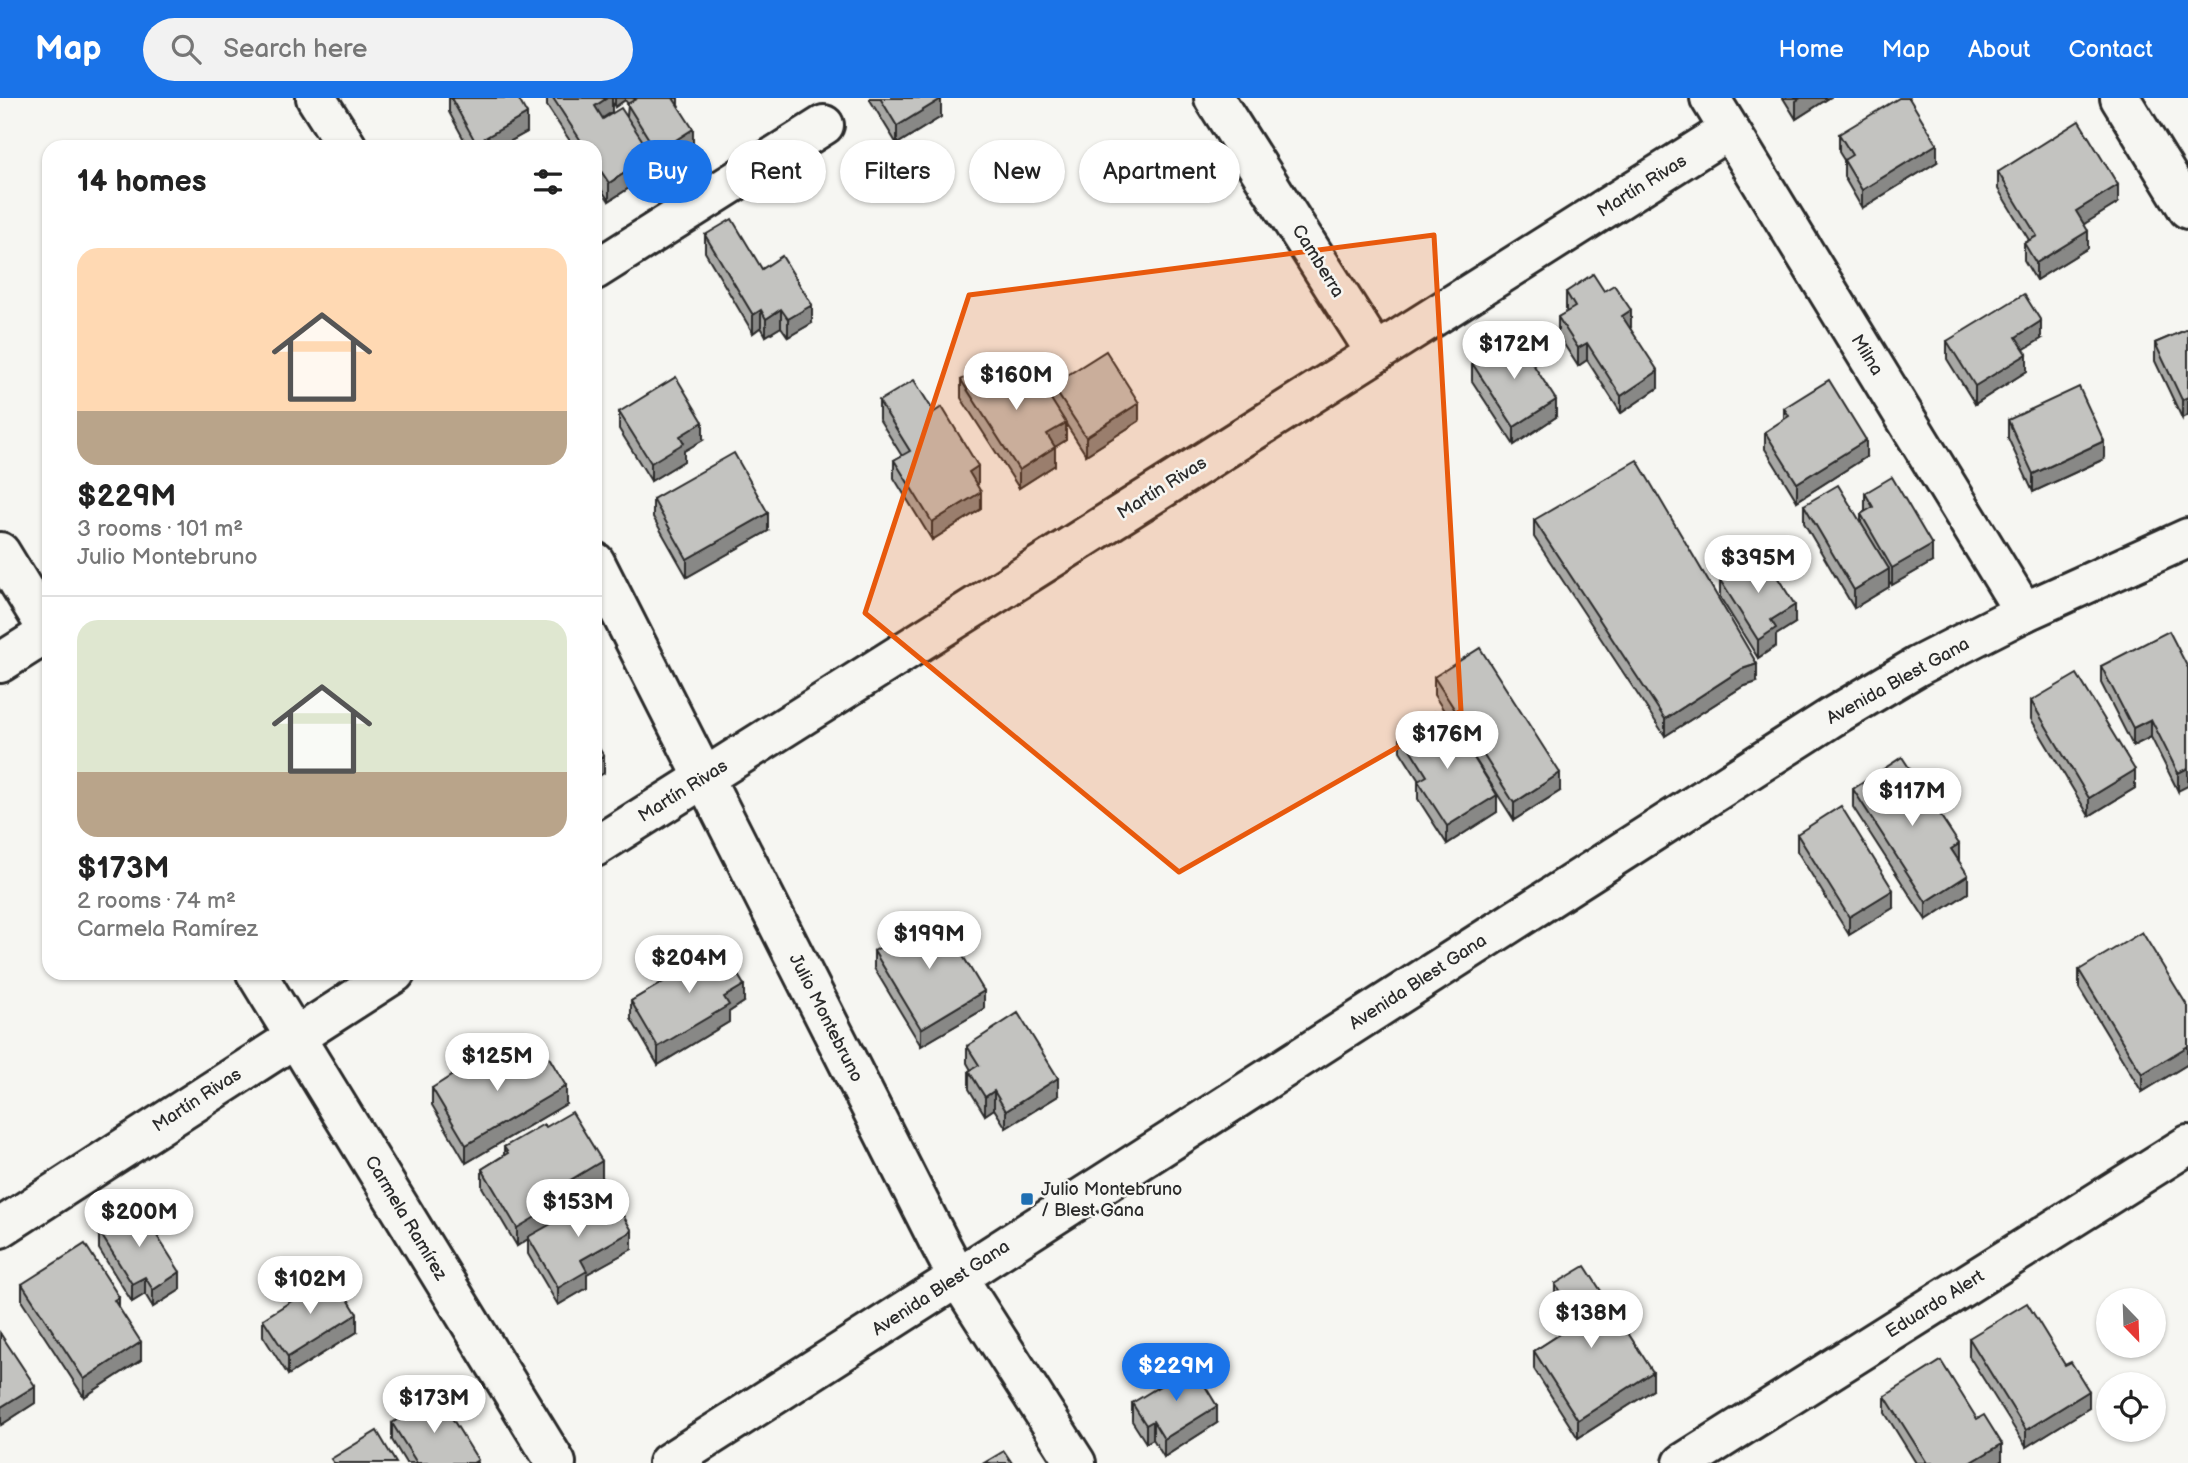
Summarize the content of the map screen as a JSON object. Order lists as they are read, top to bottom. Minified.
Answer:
{"streets":{"street":["Martín Rivas","Camberra","Milna","Avenida Blest Gana","Julio Montebruno","Carmela Ramírez","Eduardo Alert"]},"crossings":[["Martín Rivas","Camberra"],["Martín Rivas","Milna"],["Martín Rivas","Julio Montebruno"],["Martín Rivas","Carmela Ramírez"],["Milna","Avenida Blest Gana"],["Avenida Blest Gana","Julio Montebruno"]],"places":{"transit":["Julio Montebruno / Blest Gana"]},"north":"bottom right","page":{"header":"Map","search":"Search here","nav":["Home","Map","About","Contact"],"chip":["Buy","Rent","Filters","New","Apartment"],"heading":"14 homes","list":[{"name":"$229M","note":"3 rooms · 101 m² · Julio Montebruno"},{"name":"$173M","note":"2 rooms · 74 m² · Carmela Ramírez"}],"price":["$172M","$160M","$395M","$176M","$117M","$199M","$204M","$125M","$153M","$200M","$102M","$138M","$229M","$173M"]}}
